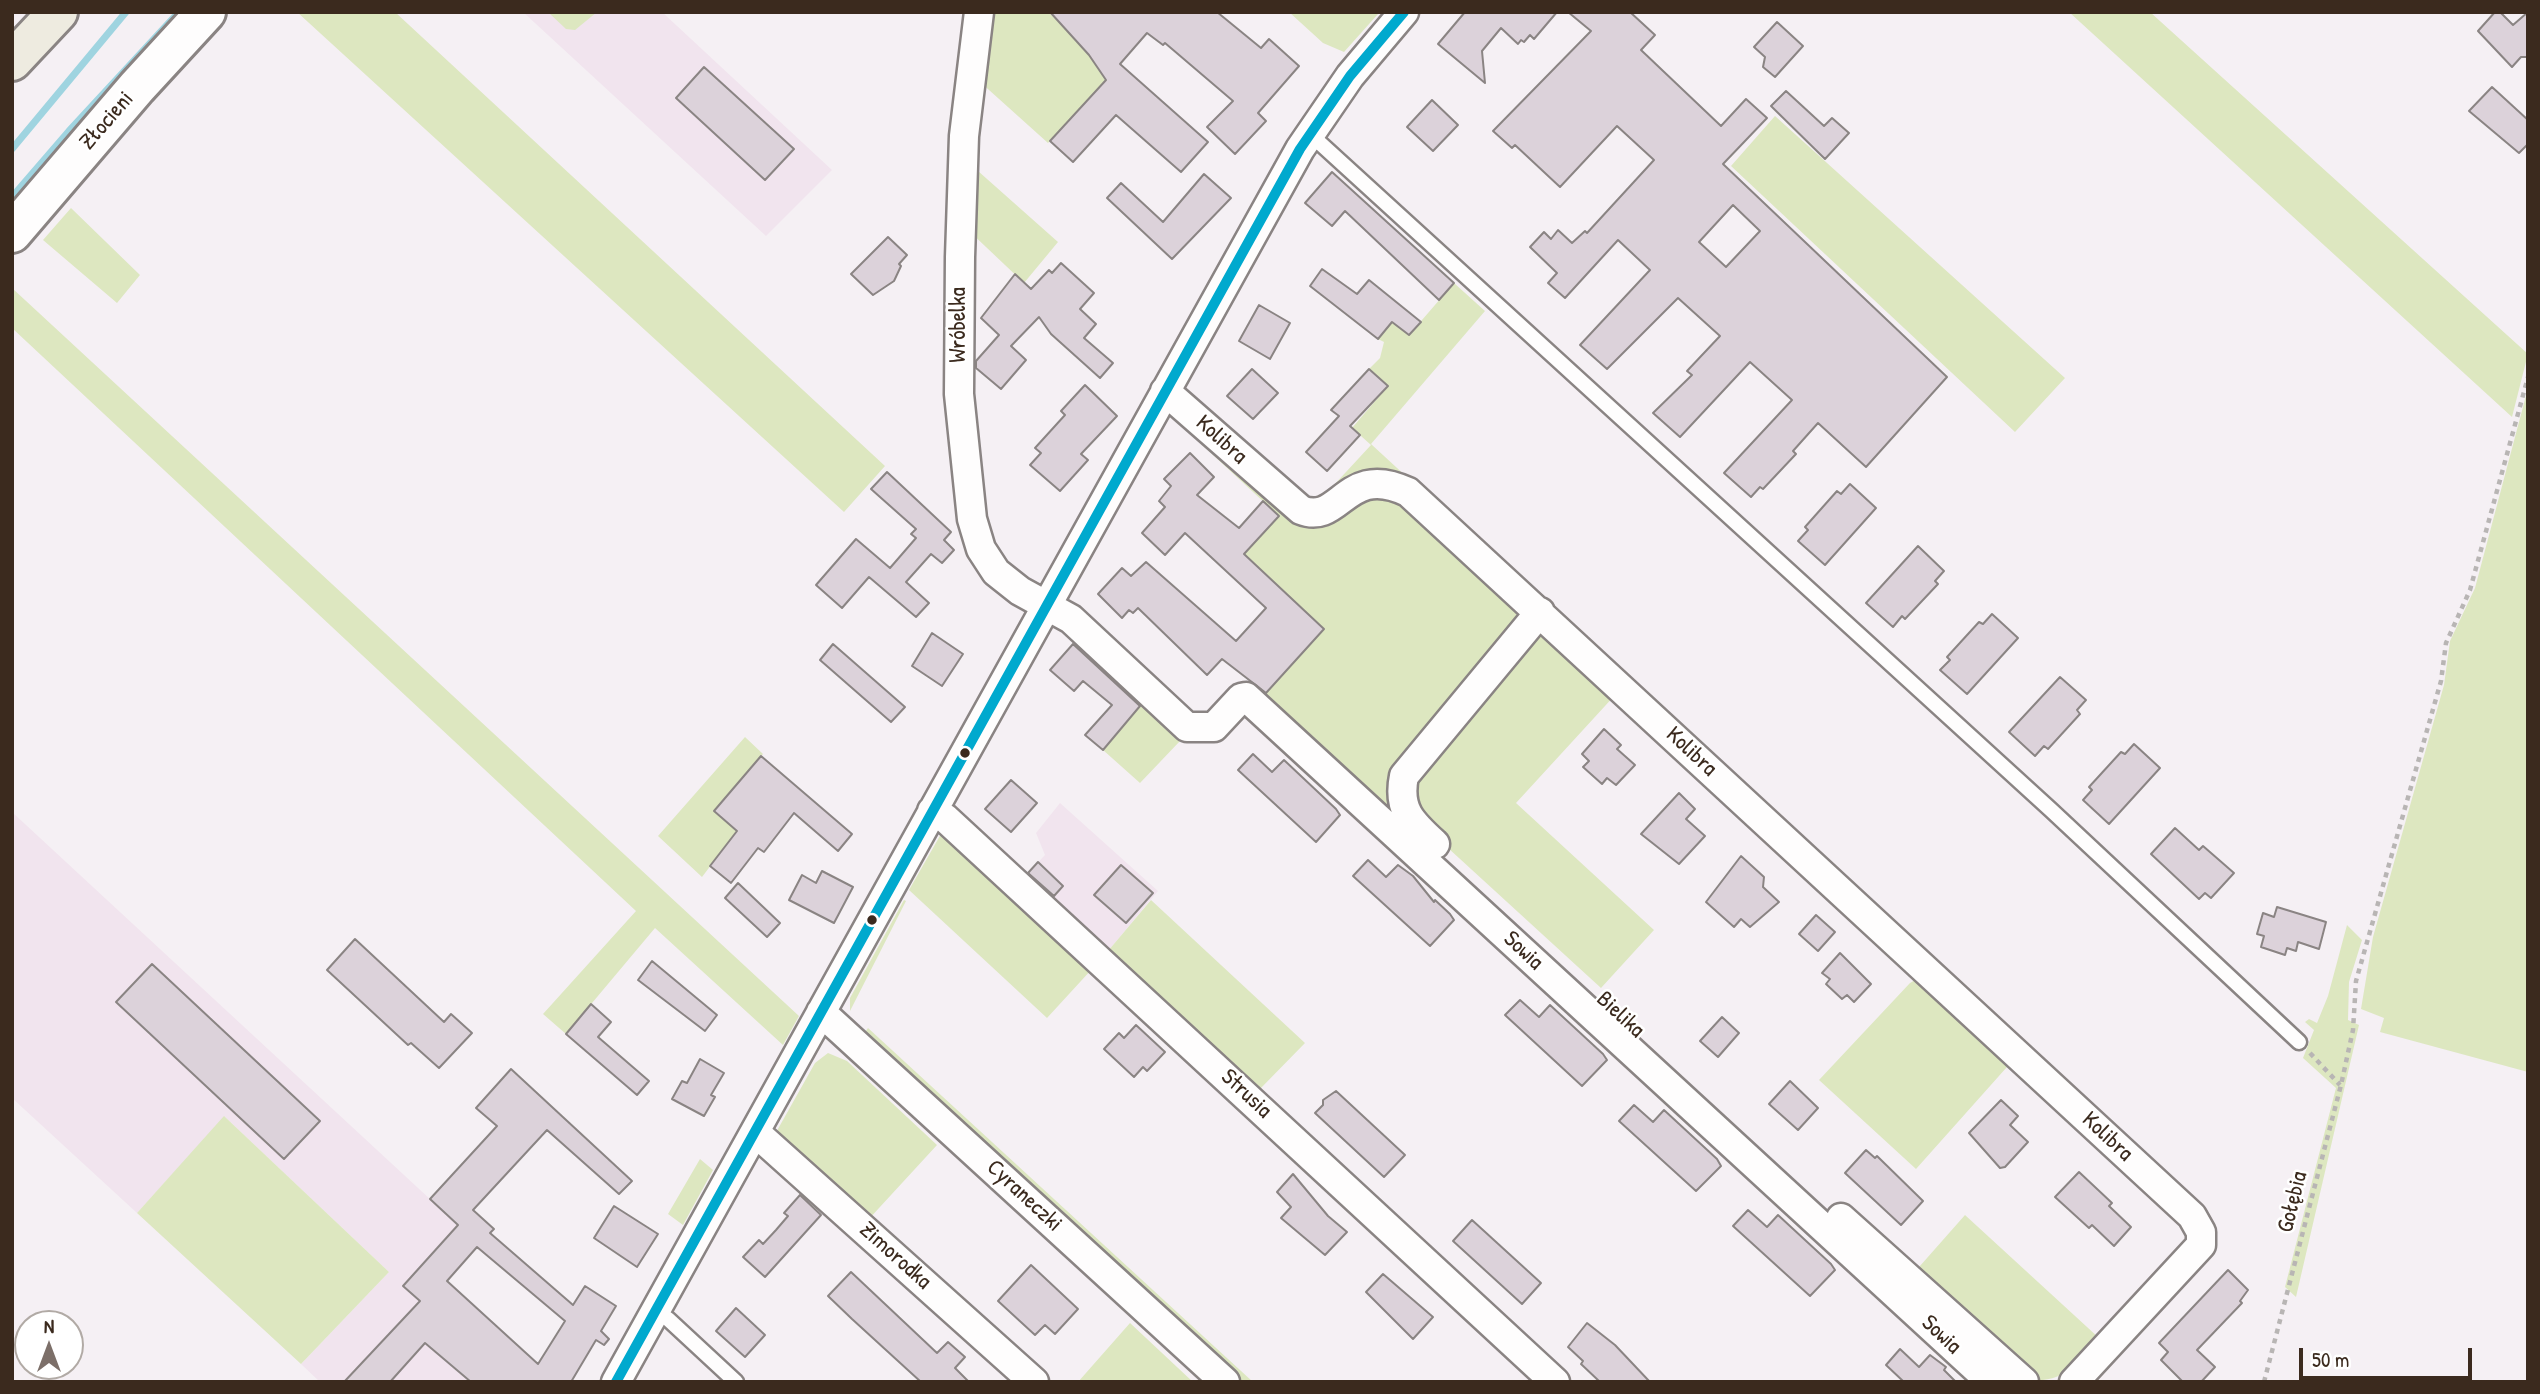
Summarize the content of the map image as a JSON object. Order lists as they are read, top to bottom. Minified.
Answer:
{"streets":{"street":["Złocieni","Wróbelka","Kolibra","Sowia","Bielika","Strusia","Cyraneczki","Zimorodka"],"path":["Gołębia"]},"crossings":[["Wróbelka","Sowia"],["Kolibra","Bielika"]],"scale_bar":"50 m","north":"top"}
